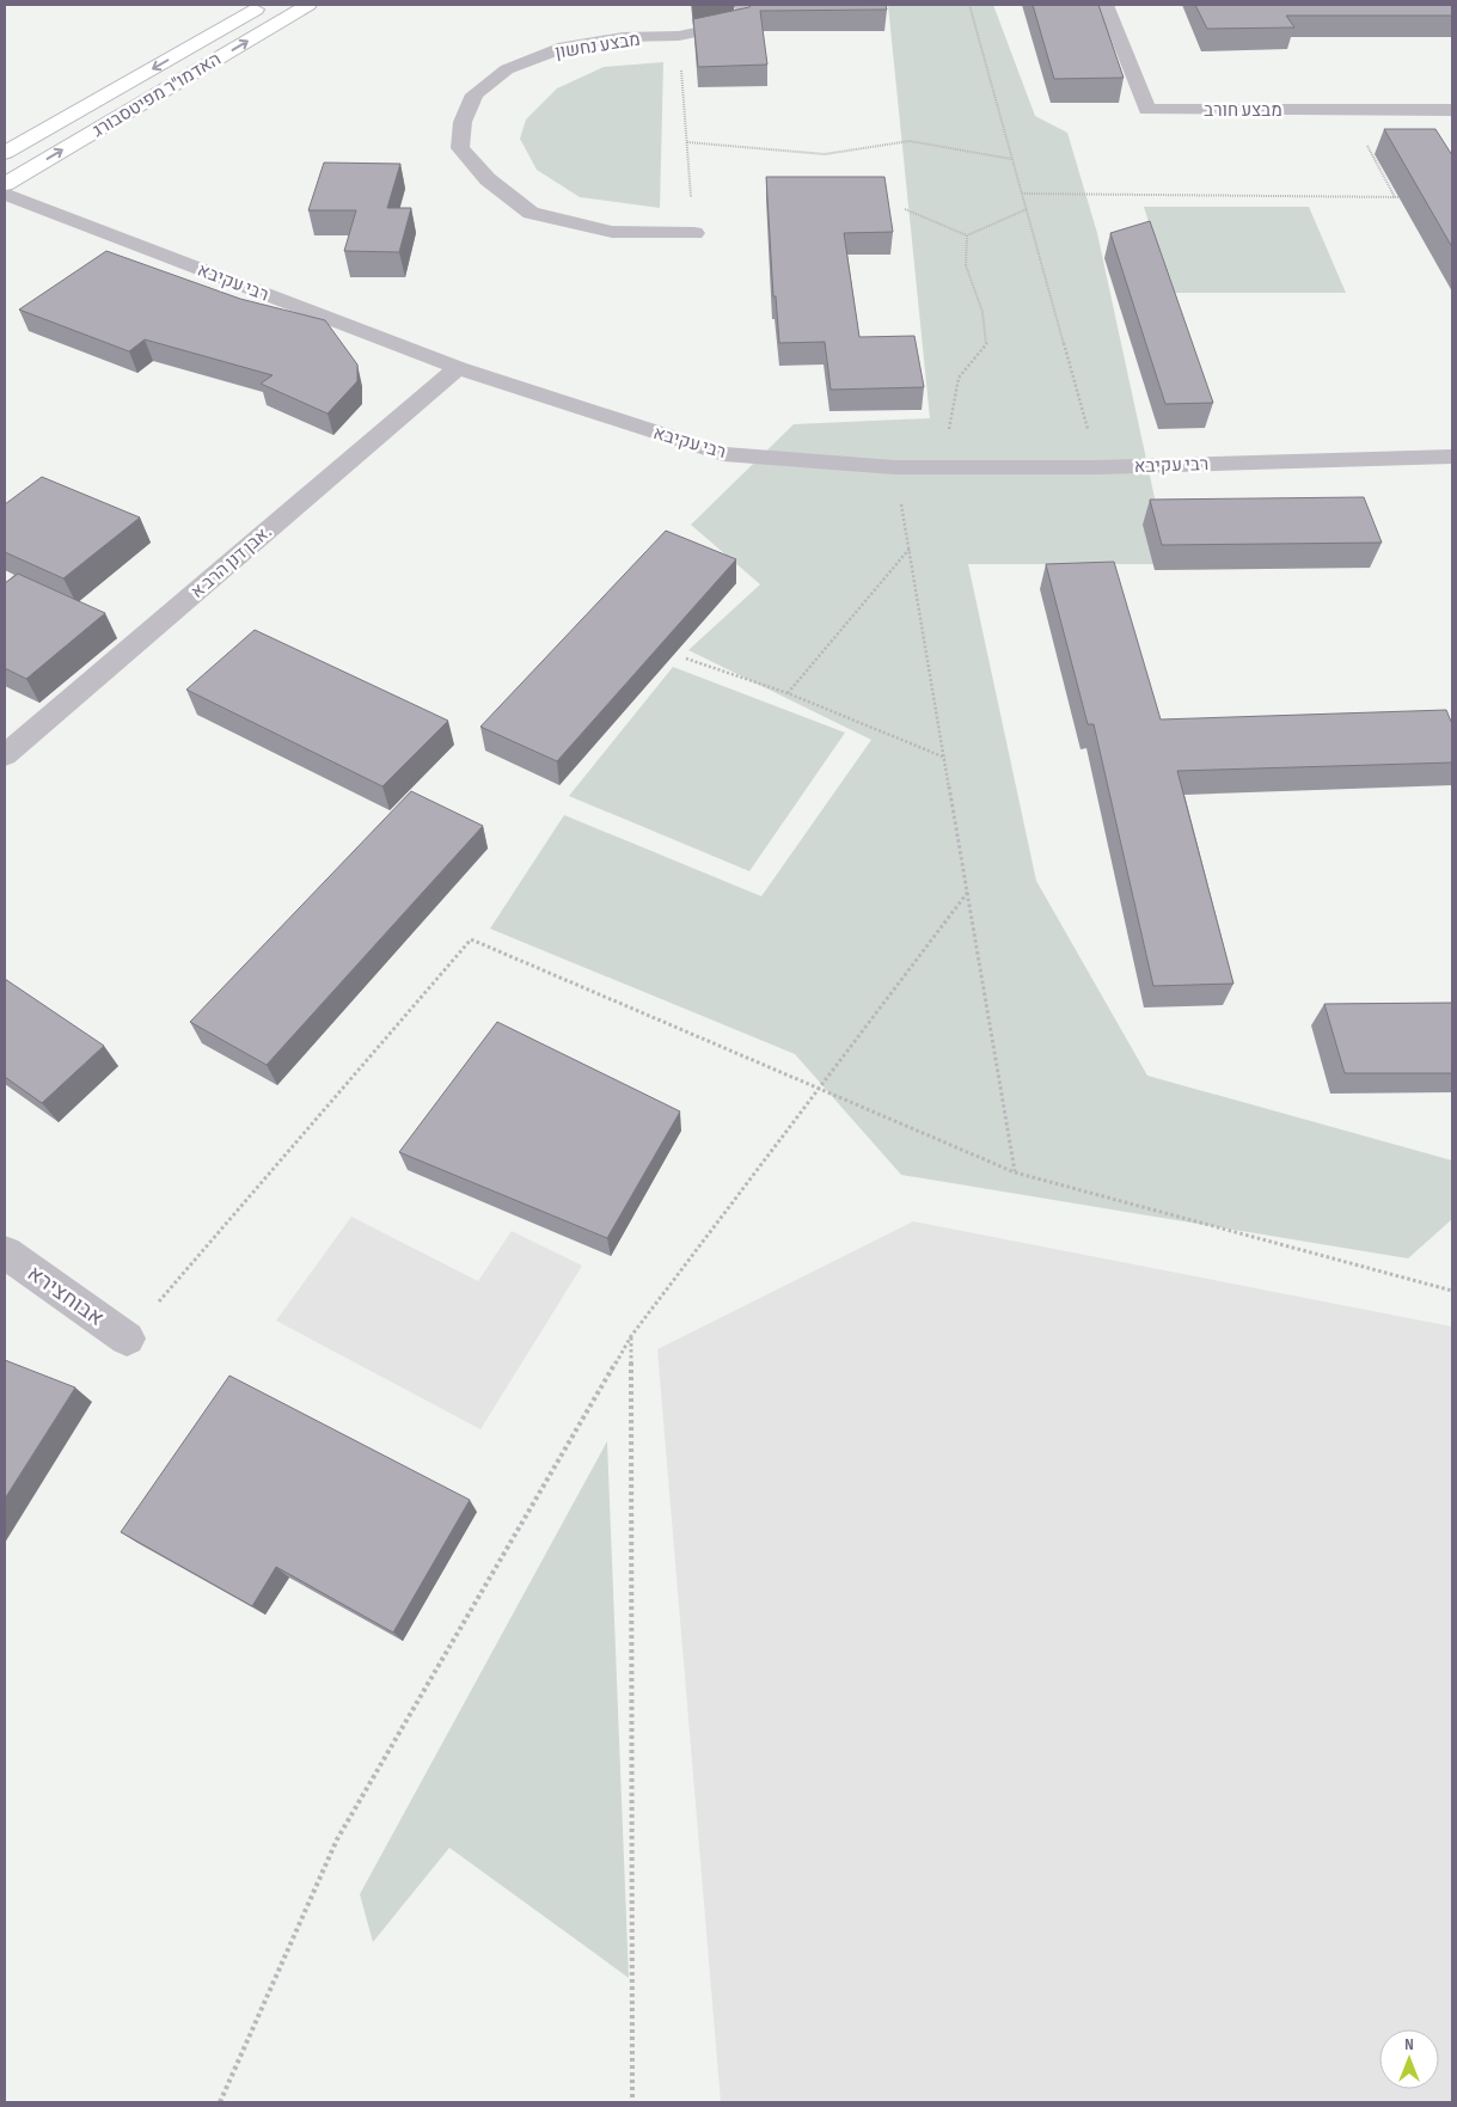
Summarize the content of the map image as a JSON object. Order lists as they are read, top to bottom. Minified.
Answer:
{"streets":{"street":["מבצע נחשון","האדמו\"ר מפיטסבורג","מבצע חורב","רבי עקיבא","אבן דנן הרב א.","אבוחצירא"]},"crossings":[["רבי עקיבא","אבן דנן הרב א."]],"north":"top"}
